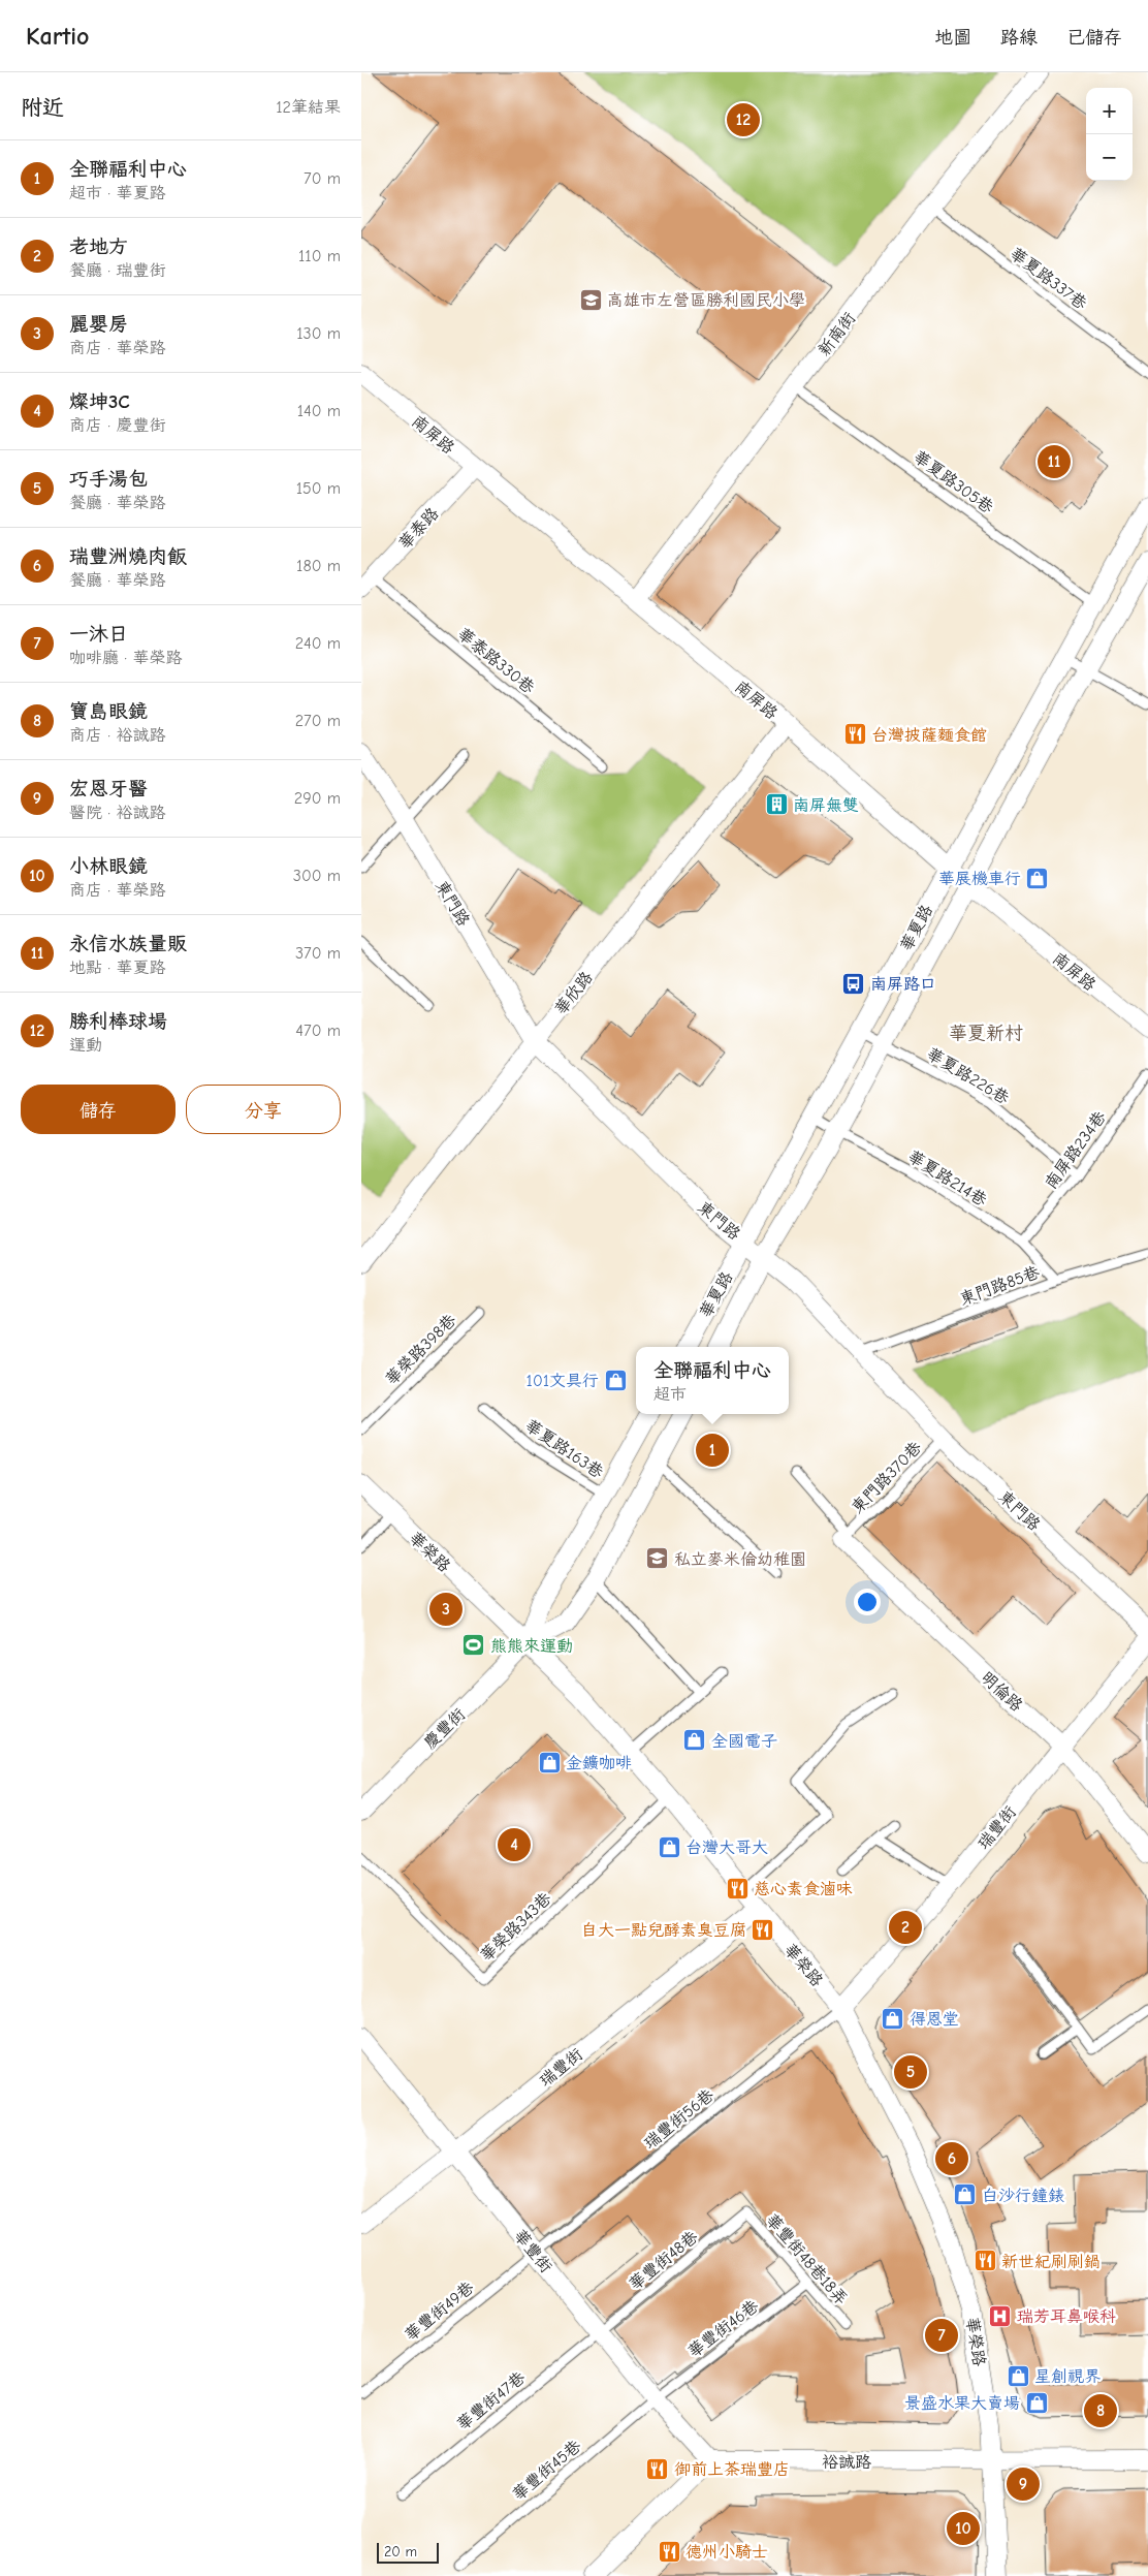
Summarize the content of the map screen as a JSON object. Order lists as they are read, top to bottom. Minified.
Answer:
{"streets":{"street":["新南街","南屏路","華泰路","東門路","華夏路","華欣路","華榮路","明倫路","慶豐街","瑞豐街","華豐街","裕誠路"],"lane":["華夏路337巷","華夏路305巷","華泰路330巷","華夏路226巷","南屏路234巷","華夏路214巷","東門路85巷","華榮路398巷","華夏路163巷","東門路370巷","華榮路343巷","瑞豐街56巷","華豐街48巷18弄","華豐街48巷","華豐街49巷","華豐街46巷","華豐街47巷","華豐街45巷"]},"crossings":[["華夏路337巷","新南街"],["新南街","南屏路"],["新南街","華夏路305巷"],["南屏路","華泰路"],["南屏路","華夏路"],["南屏路","華欣路"],["華夏路305巷","華夏路"],["華泰路","華泰路330巷"],["東門路","華夏路"],["東門路","華欣路"],["東門路","東門路85巷"],["東門路","東門路370巷"],["華夏路","華夏路226巷"],["華夏路","華夏路214巷"],["華夏路226巷","南屏路234巷"],["南屏路234巷","華夏路214巷"],["華夏路214巷","東門路85巷"],["東門路370巷","明倫路"],["華榮路","慶豐街"],["華榮路","瑞豐街"],["華榮路","華榮路343巷"],["華榮路","瑞豐街56巷"],["華榮路","裕誠路"],["明倫路","瑞豐街"],["瑞豐街","瑞豐街56巷"],["瑞豐街","華豐街"],["瑞豐街56巷","華豐街"],["瑞豐街56巷","華豐街49巷"],["華豐街","華豐街48巷"],["華豐街","華豐街49巷"],["華豐街","華豐街46巷"],["華豐街","華豐街47巷"],["華豐街","裕誠路"],["華豐街","華豐街45巷"],["華豐街48巷18弄","華豐街48巷"],["華豐街48巷18弄","華豐街46巷"],["華豐街48巷","華豐街47巷"],["華豐街46巷","華豐街45巷"]],"districts":["華夏新村"],"places":{"school or university":["高雄市左營區勝利國民小學","私立麥米倫幼稚園"],"restaurant":["台灣披薩麵食館","慈心素食滷味","自大一點兒酵素臭豆腐","新世紀刷刷鍋","御前上茶瑞豐店","德州小騎士"],"building":["南屏無雙"],"shop":["華展機車行","101文具行","全國電子","金鑛咖啡","台灣大哥大","得恩堂","白沙行鐘錶","星創視界","景盛水果大賣場"],"bus stop":["南屏路口"],"sports":["熊熊來運動"],"hospital":["瑞芳耳鼻喉科"]},"scale_bar":"20 m","page":{"header":"Kartio","nav":["地圖","路線","已儲存"],"heading":["附近","12筆結果"],"map_buttons":["+","−"],"pins":["12","11","1","3","4","2","5","6","7","8","9","10"],"list":[{"mark":"1","name":"全聯福利中心","note":"超市 · 華夏路","value":"70 m"},{"mark":"2","name":"老地方","note":"餐廳 · 瑞豐街","value":"110 m"},{"mark":"3","name":"麗嬰房","note":"商店 · 華榮路","value":"130 m"},{"mark":"4","name":"燦坤3C","note":"商店 · 慶豐街","value":"140 m"},{"mark":"5","name":"巧手湯包","note":"餐廳 · 華榮路","value":"150 m"},{"mark":"6","name":"瑞豐洲燒肉飯","note":"餐廳 · 華榮路","value":"180 m"},{"mark":"7","name":"一沐日","note":"咖啡廳 · 華榮路","value":"240 m"},{"mark":"8","name":"寶島眼鏡","note":"商店 · 裕誠路","value":"270 m"},{"mark":"9","name":"宏恩牙醫","note":"醫院 · 裕誠路","value":"290 m"},{"mark":"10","name":"小林眼鏡","note":"商店 · 華榮路","value":"300 m"},{"mark":"11","name":"永信水族量販","note":"地點 · 華夏路","value":"370 m"},{"mark":"12","name":"勝利棒球場","note":"運動","value":"470 m"}],"buttons":["儲存","分享"],"popup":["全聯福利中心","超市"],"scale":"20 m"}}
